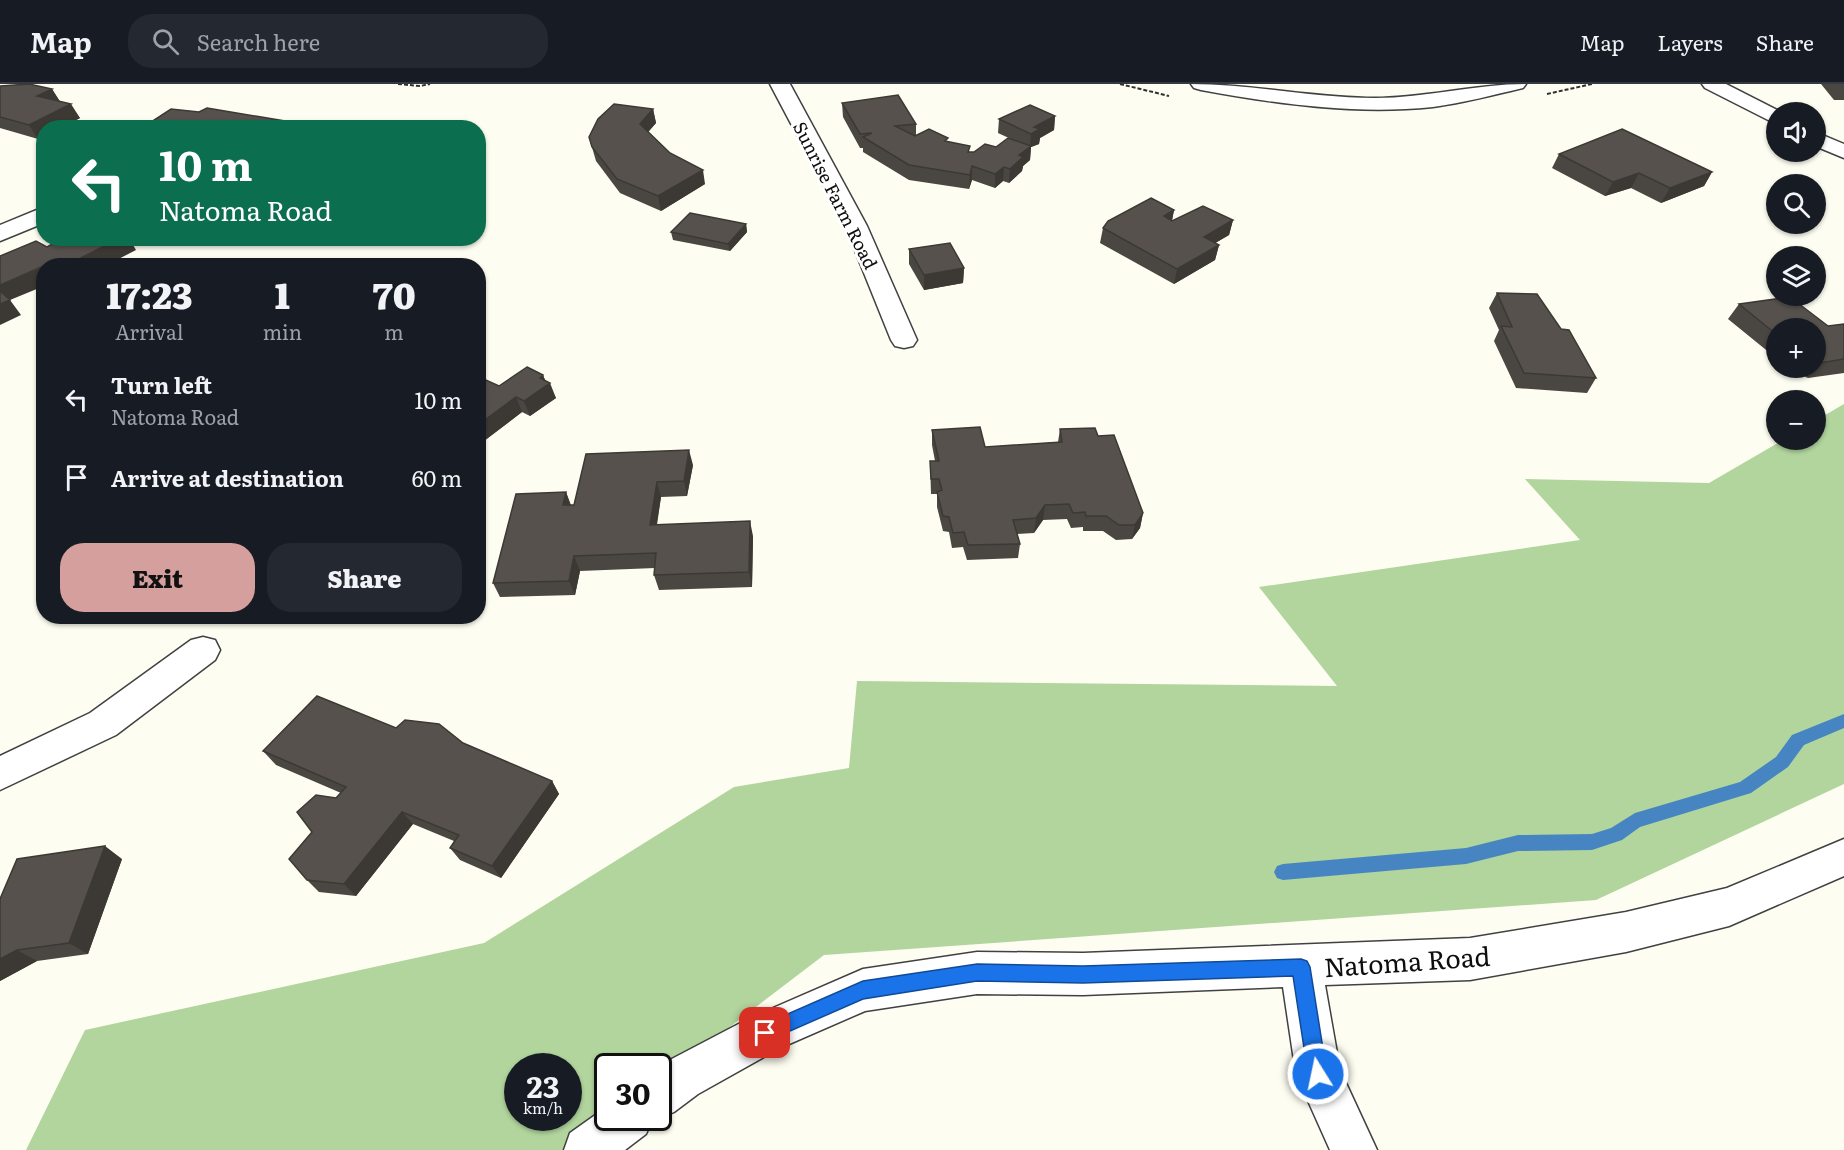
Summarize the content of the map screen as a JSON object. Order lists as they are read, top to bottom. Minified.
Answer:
{"streets":{"street":["Sunrise Farm Road","Natoma Road"]},"page":{"header":"Map","search":"Search here","nav":["Map","Layers","Share"],"map_buttons":["+","−"],"turn":["10 m","Natoma Road"],"eta":["17:23","Arrival","1","min","70","m"],"list":[{"name":"Turn left","note":"Natoma Road","value":"10 m"},{"name":"Arrive at destination","value":"60 m"}],"buttons":["Exit","Share"],"speed":"23 km/h","limit":"30"}}
